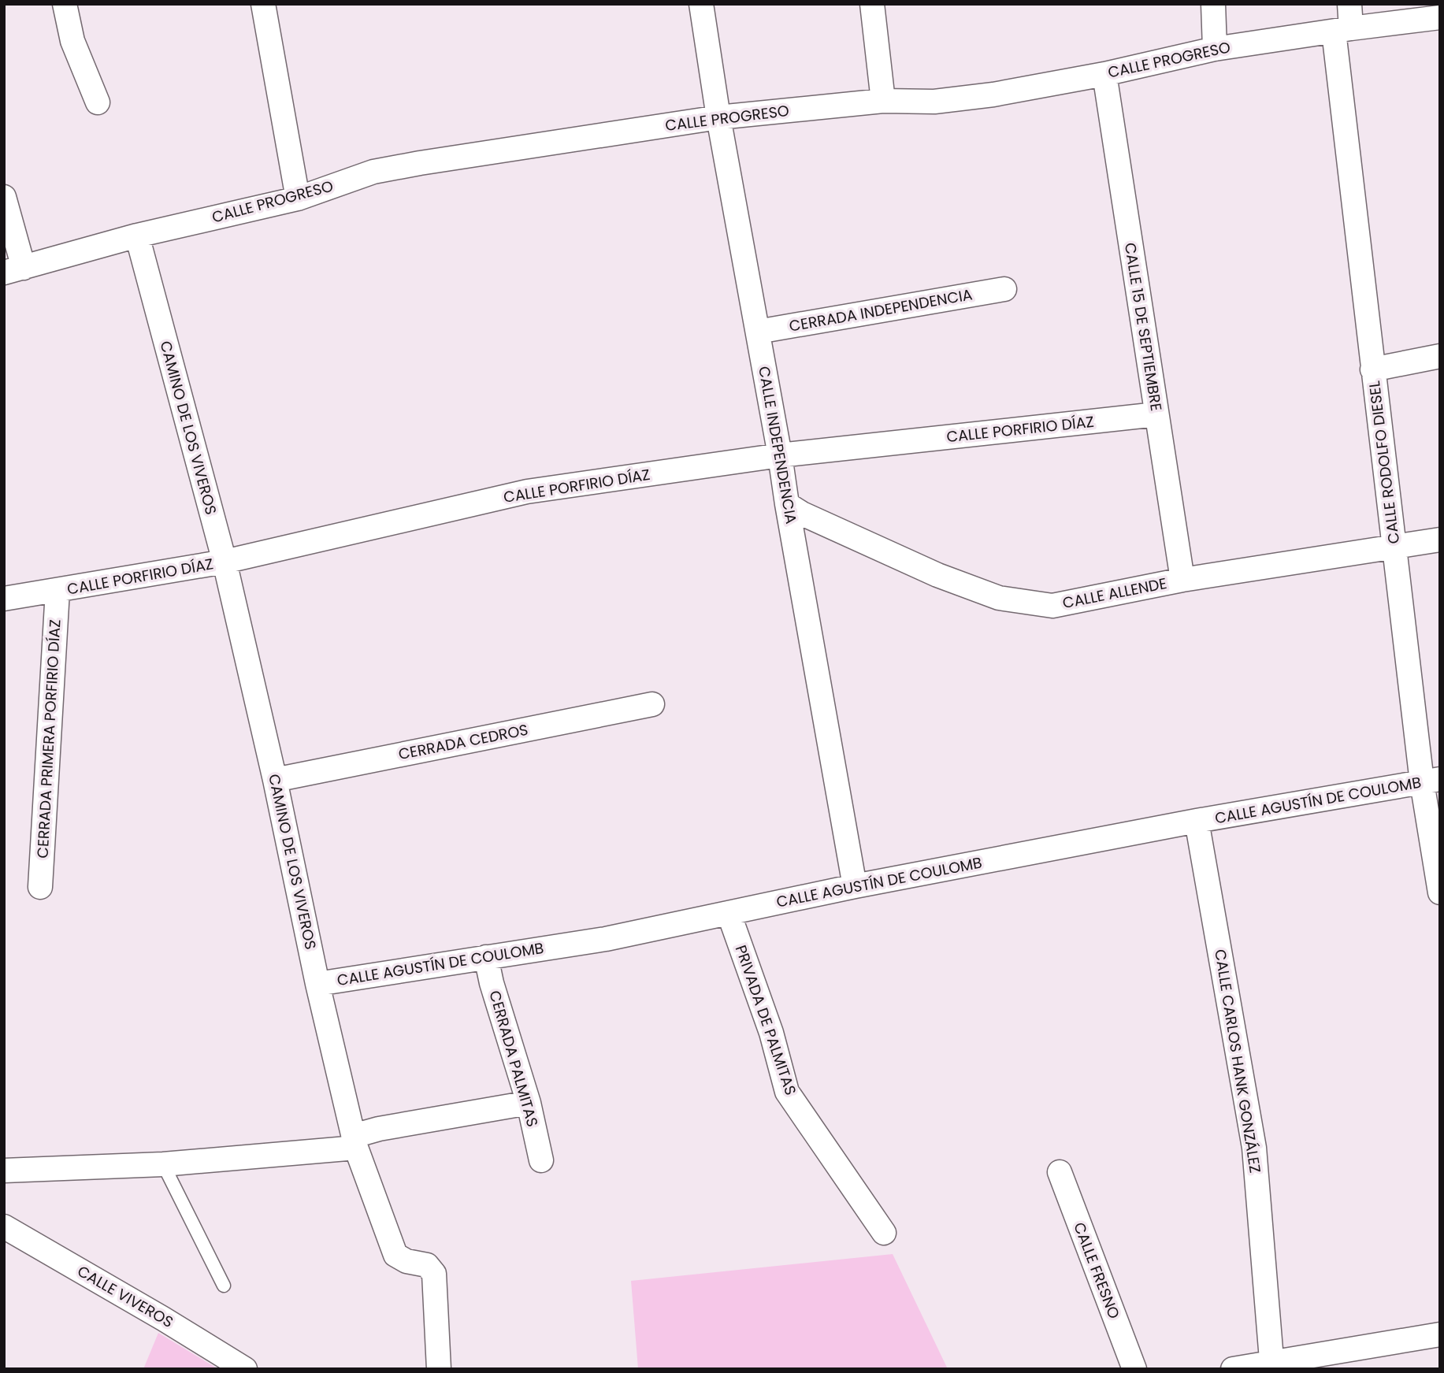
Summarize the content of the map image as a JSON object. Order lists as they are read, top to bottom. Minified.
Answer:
{"streets":{"street":["CALLE PROGRESO","CERRADA INDEPENDENCIA","CALLE 15 DE SEPTIEMBRE","CAMINO DE LOS VIVEROS","CALLE PORFIRIO DÍAZ","CALLE INDEPENDENCIA","CALLE RODOLFO DIESEL","CALLE ALLENDE","CERRADA PRIMERA PORFIRIO DÍAZ","CERRADA CEDROS","CALLE AGUSTÍN DE COULOMB","PRIVADA DE PALMITAS","CERRADA PALMITAS","CALLE CARLOS HANK GONZÁLEZ","CALLE FRESNO","CALLE VIVEROS"]},"crossings":[["CALLE PROGRESO","CALLE 15 DE SEPTIEMBRE"],["CALLE PROGRESO","CAMINO DE LOS VIVEROS"],["CALLE PROGRESO","CALLE INDEPENDENCIA"],["CALLE PROGRESO","CALLE RODOLFO DIESEL"],["CERRADA INDEPENDENCIA","CALLE INDEPENDENCIA"],["CALLE 15 DE SEPTIEMBRE","CALLE PORFIRIO DÍAZ"],["CALLE 15 DE SEPTIEMBRE","CALLE ALLENDE"],["CAMINO DE LOS VIVEROS","CALLE PORFIRIO DÍAZ"],["CAMINO DE LOS VIVEROS","CERRADA CEDROS"],["CAMINO DE LOS VIVEROS","CALLE AGUSTÍN DE COULOMB"],["CALLE PORFIRIO DÍAZ","CALLE INDEPENDENCIA"],["CALLE PORFIRIO DÍAZ","CERRADA PRIMERA PORFIRIO DÍAZ"],["CALLE INDEPENDENCIA","CALLE ALLENDE"],["CALLE INDEPENDENCIA","CALLE AGUSTÍN DE COULOMB"],["CALLE RODOLFO DIESEL","CALLE ALLENDE"],["CALLE RODOLFO DIESEL","CALLE AGUSTÍN DE COULOMB"],["CALLE AGUSTÍN DE COULOMB","PRIVADA DE PALMITAS"],["CALLE AGUSTÍN DE COULOMB","CERRADA PALMITAS"],["CALLE AGUSTÍN DE COULOMB","CALLE CARLOS HANK GONZÁLEZ"]]}
